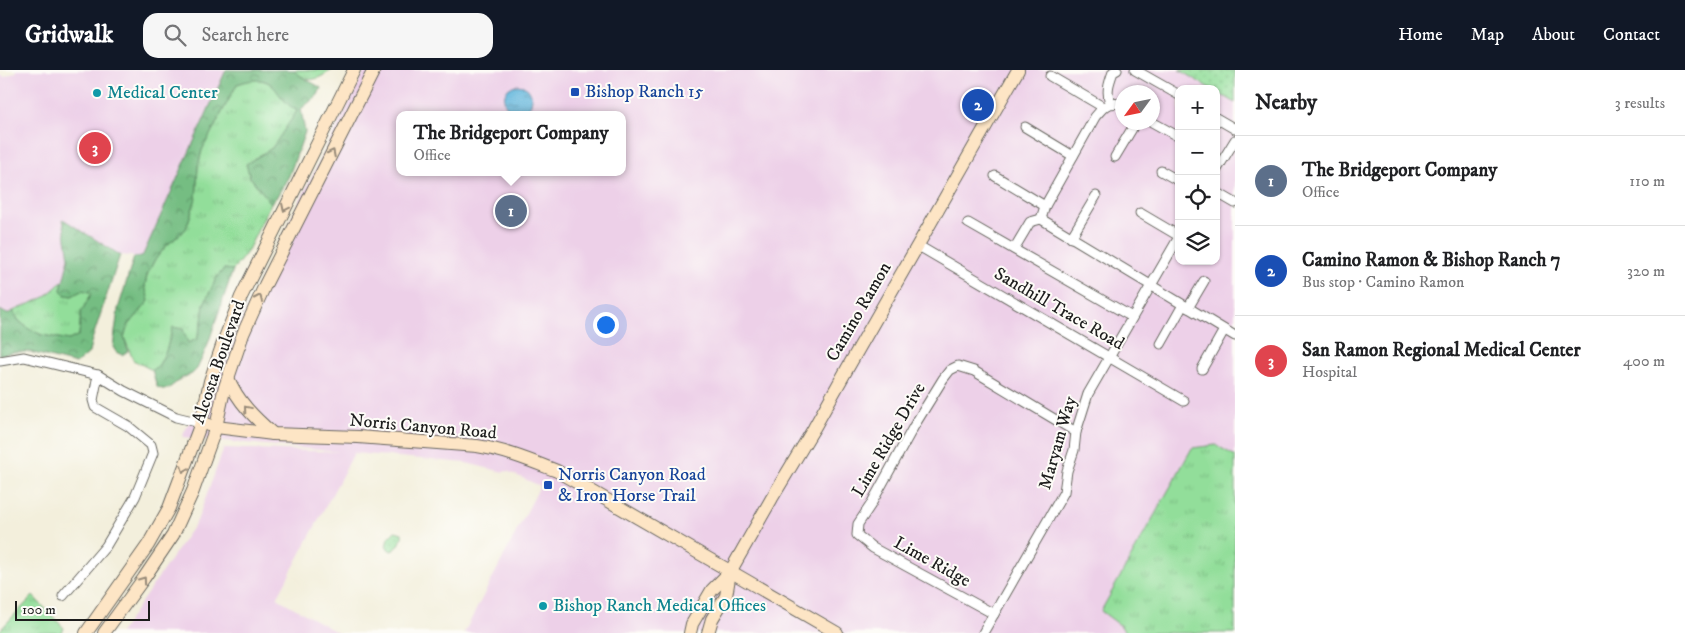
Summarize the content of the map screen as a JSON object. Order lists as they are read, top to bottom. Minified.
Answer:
{"streets":{"main road":["Camino Ramon","Alcosta Boulevard","Norris Canyon Road"],"street":["Sandhill Trace Road","Lime Ridge Drive","Maryam Way","Lime Ridge"]},"crossings":[["Sandhill Trace Road","Camino Ramon"],["Sandhill Trace Road","Maryam Way"],["Camino Ramon","Norris Canyon Road"],["Alcosta Boulevard","Norris Canyon Road"],["Lime Ridge Drive","Maryam Way"],["Lime Ridge Drive","Lime Ridge"],["Maryam Way","Lime Ridge"]],"places":{"transit":["Bishop Ranch 15","Norris Canyon Road & Iron Horse Trail"],"other":["Medical Center","Bishop Ranch Medical Offices"]},"scale_bar":"100 m","north":"bottom left","page":{"header":"Gridwalk","search":"Search here","nav":["Home","Map","About","Contact"],"heading":["Nearby","3 results"],"map_buttons":["+","−"],"pins":["2","3","1"],"popup":["The Bridgeport Company","Office"],"list":[{"mark":"1","name":"The Bridgeport Company","note":"Office","value":"110 m"},{"mark":"2","name":"Camino Ramon & Bishop Ranch 7","note":"Bus stop · Camino Ramon","value":"320 m"},{"mark":"3","name":"San Ramon Regional Medical Center","note":"Hospital","value":"400 m"}],"scale":"100 m"}}
